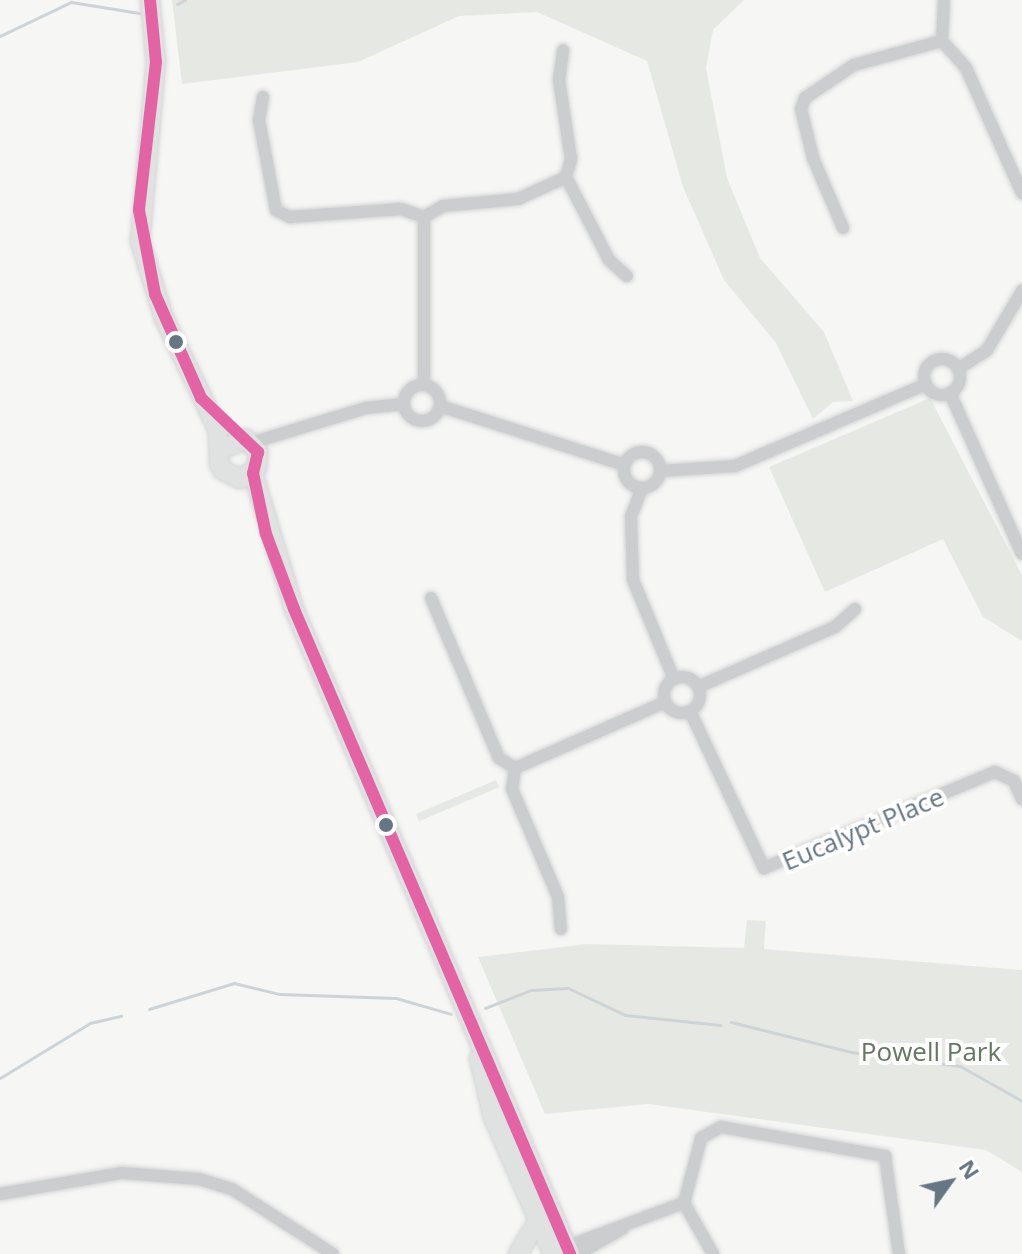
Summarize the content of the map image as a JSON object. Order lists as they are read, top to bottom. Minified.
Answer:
{"streets":{"street":["Eucalypt Place"]},"parks":["Powell Park"],"north":"top right"}
